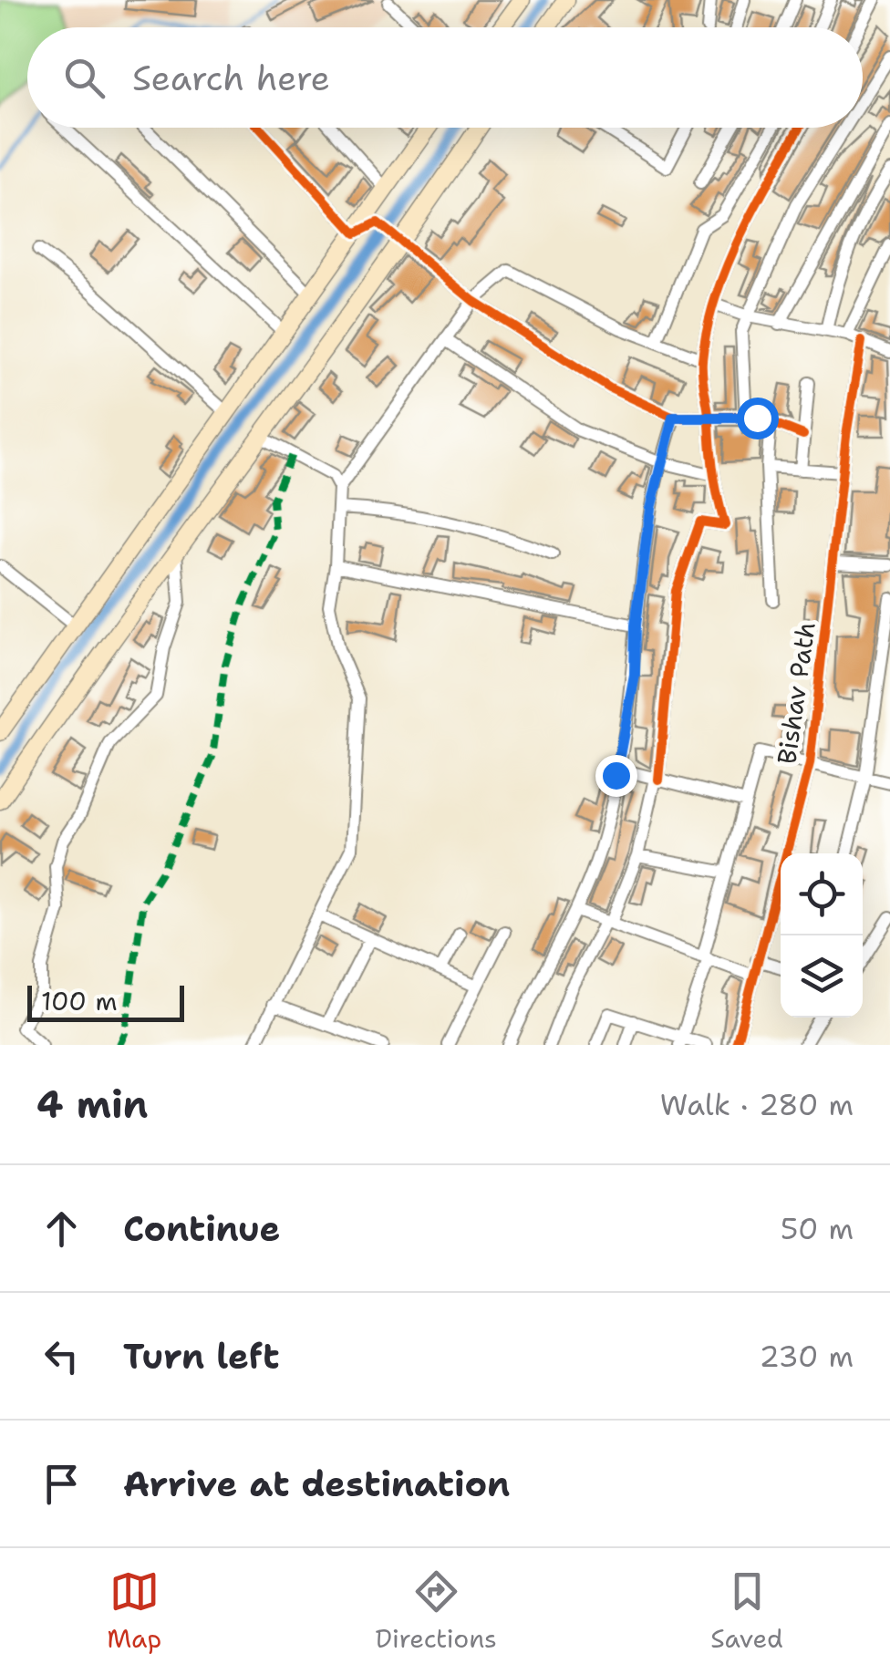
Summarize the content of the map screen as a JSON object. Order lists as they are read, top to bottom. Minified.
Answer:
{"streets":{"street":["Bishav Path"]},"scale_bar":"100 m","page":{"search":"Search here","scale":"100 m","heading":["4 min","Walk · 280 m"],"list":[["Continue","50 m"],["Turn left","230 m"],"Arrive at destination"],"nav":["Map","Directions","Saved"]}}
